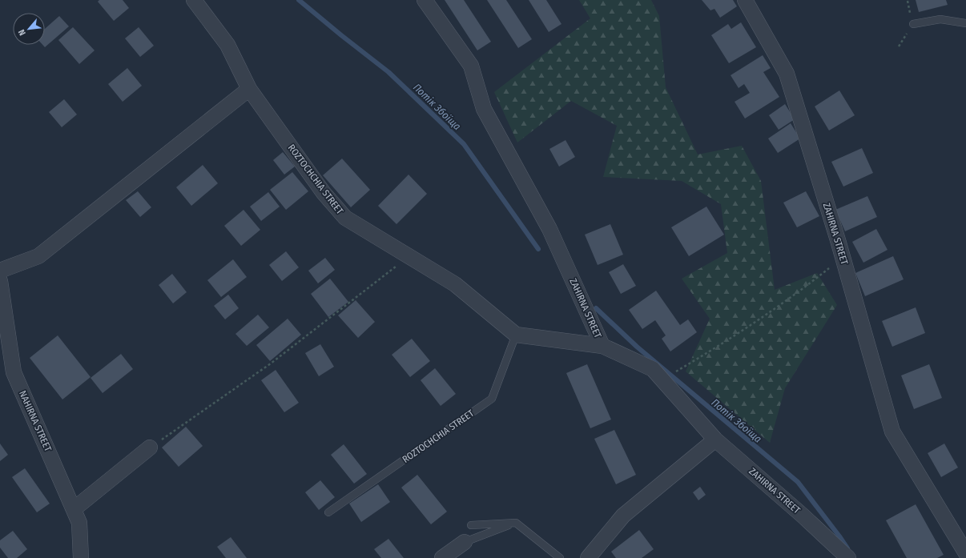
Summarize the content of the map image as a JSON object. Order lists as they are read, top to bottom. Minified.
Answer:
{"streets":{"street":["ROZTOCHCHIA STREET","ZAHIRNA STREET","NAHIRNA STREET"]},"water":["Потік Збоїща"],"north":"bottom left"}
